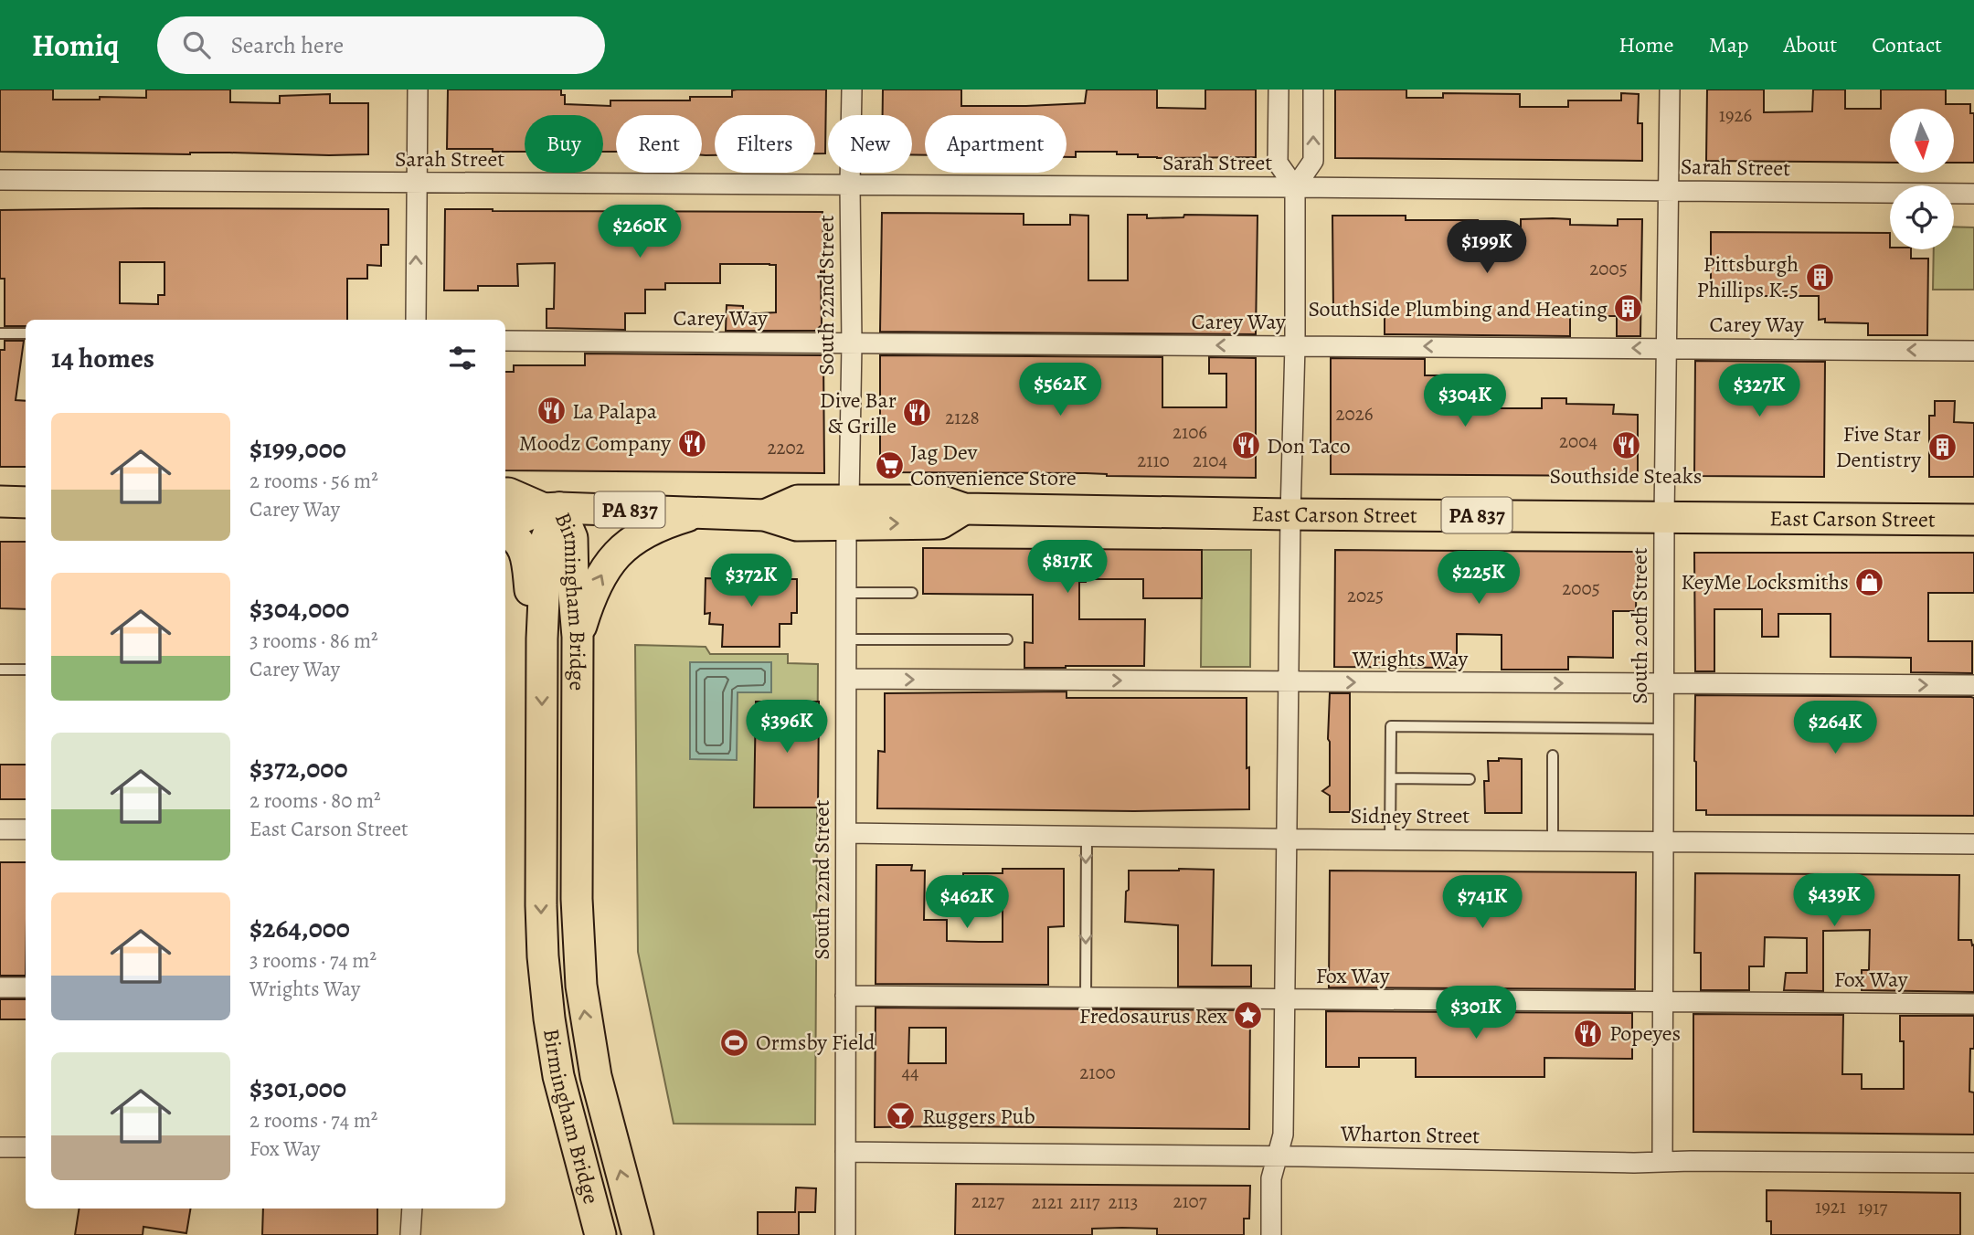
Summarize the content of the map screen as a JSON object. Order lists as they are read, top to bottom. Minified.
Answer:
{"streets":{"main road":["PA 837","East Carson Street","Birmingham Bridge"],"street":["Sarah Street","South 22nd Street","Carey Way","South 20th Street","Wrights Way","Sidney Street","Fox Way","Wharton Street"]},"crossings":[["Sarah Street","South 22nd Street"],["Sarah Street","South 20th Street"],["South 22nd Street","Carey Way"],["South 22nd Street","East Carson Street"],["South 22nd Street","Wrights Way"],["South 22nd Street","Sidney Street"],["South 22nd Street","Fox Way"],["South 22nd Street","Wharton Street"],["Carey Way","South 20th Street"],["East Carson Street","Birmingham Bridge"],["East Carson Street","South 20th Street"],["South 20th Street","Wrights Way"],["South 20th Street","Sidney Street"],["South 20th Street","Fox Way"],["South 20th Street","Wharton Street"]],"one_way":["Carey Way","Wrights Way"],"places":{"building":["Pittsburgh Phillips K-5","SouthSide Plumbing and Heating","Five Star Dentistry"],"restaurant":["La Palapa","Dive Bar & Grille","Moodz Company","Southside Steaks","Don Taco","Popeyes"],"supermarket":["Jag Dev Convenience Store"],"shop":["KeyMe Locksmiths"],"place":["Fredosaurus Rex"],"sports":["Ormsby Field"],"bar":["Ruggers Pub"]},"house_numbers":["1926","2005","2026","2128","2106","2004","2202","2110","2104","2005","2025","44","2100","2127","2107","2121","2117","2113","1921","1917"],"north":"bottom","page":{"header":"Homiq","search":"Search here","nav":["Home","Map","About","Contact"],"chip":["Buy","Rent","Filters","New","Apartment"],"price":["$260K","$199K","$562K","$327K","$304K","$817K","$225K","$372K","$396K","$264K","$439K","$462K","$741K","$301K"],"heading":"14 homes","list":[{"name":"$199,000","note":"2 rooms · 56 m² · Carey Way"},{"name":"$304,000","note":"3 rooms · 86 m² · Carey Way"},{"name":"$372,000","note":"2 rooms · 80 m² · East Carson Street"},{"name":"$264,000","note":"3 rooms · 74 m² · Wrights Way"},{"name":"$301,000","note":"2 rooms · 74 m² · Fox Way"}]}}
